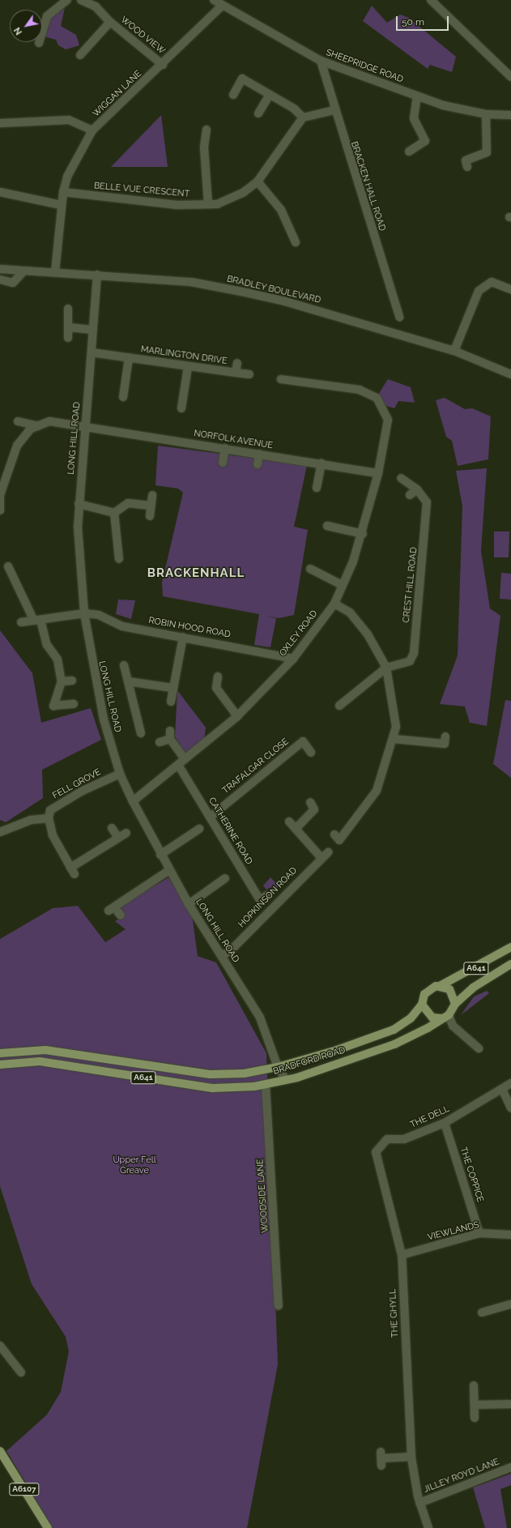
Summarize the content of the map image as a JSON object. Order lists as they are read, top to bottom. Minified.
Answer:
{"streets":{"main road":["A641","BRADFORD ROAD","A6107"],"street":["WOOD VIEW","SHEEPRIDGE ROAD","WIGGAN LANE","BRACKEN HALL ROAD","BELLE VUE CRESCENT","BRADLEY BOULEVARD","MARLINGTON DRIVE","LONG HILL ROAD","NORFOLK AVENUE","CREST HILL ROAD","ROBIN HOOD ROAD","OXLEY ROAD","TRAFALGAR CLOSE","FELL GROVE","CATHERINE ROAD","HOPKINSON ROAD","THE DELL","THE COPPICE","WOODSIDE LANE","VIEWLANDS","THE GHYLL","JILLEY ROYD LANE"]},"crossings":[["WOOD VIEW","WIGGAN LANE"],["SHEEPRIDGE ROAD","WIGGAN LANE"],["SHEEPRIDGE ROAD","BRACKEN HALL ROAD"],["BRADLEY BOULEVARD","LONG HILL ROAD"],["MARLINGTON DRIVE","LONG HILL ROAD"],["LONG HILL ROAD","NORFOLK AVENUE"],["LONG HILL ROAD","ROBIN HOOD ROAD"],["LONG HILL ROAD","OXLEY ROAD"],["LONG HILL ROAD","FELL GROVE"],["LONG HILL ROAD","HOPKINSON ROAD"],["LONG HILL ROAD","BRADFORD ROAD"],["NORFOLK AVENUE","OXLEY ROAD"],["ROBIN HOOD ROAD","OXLEY ROAD"],["OXLEY ROAD","CATHERINE ROAD"],["TRAFALGAR CLOSE","CATHERINE ROAD"],["A641","BRADFORD ROAD"],["BRADFORD ROAD","WOODSIDE LANE"],["THE DELL","THE COPPICE"],["THE DELL","THE GHYLL"],["THE COPPICE","VIEWLANDS"],["VIEWLANDS","THE GHYLL"],["THE GHYLL","JILLEY ROYD LANE"]],"districts":["BRACKENHALL"],"parks":["Upper Fell Greave"],"scale_bar":"50 m","north":"bottom left"}
